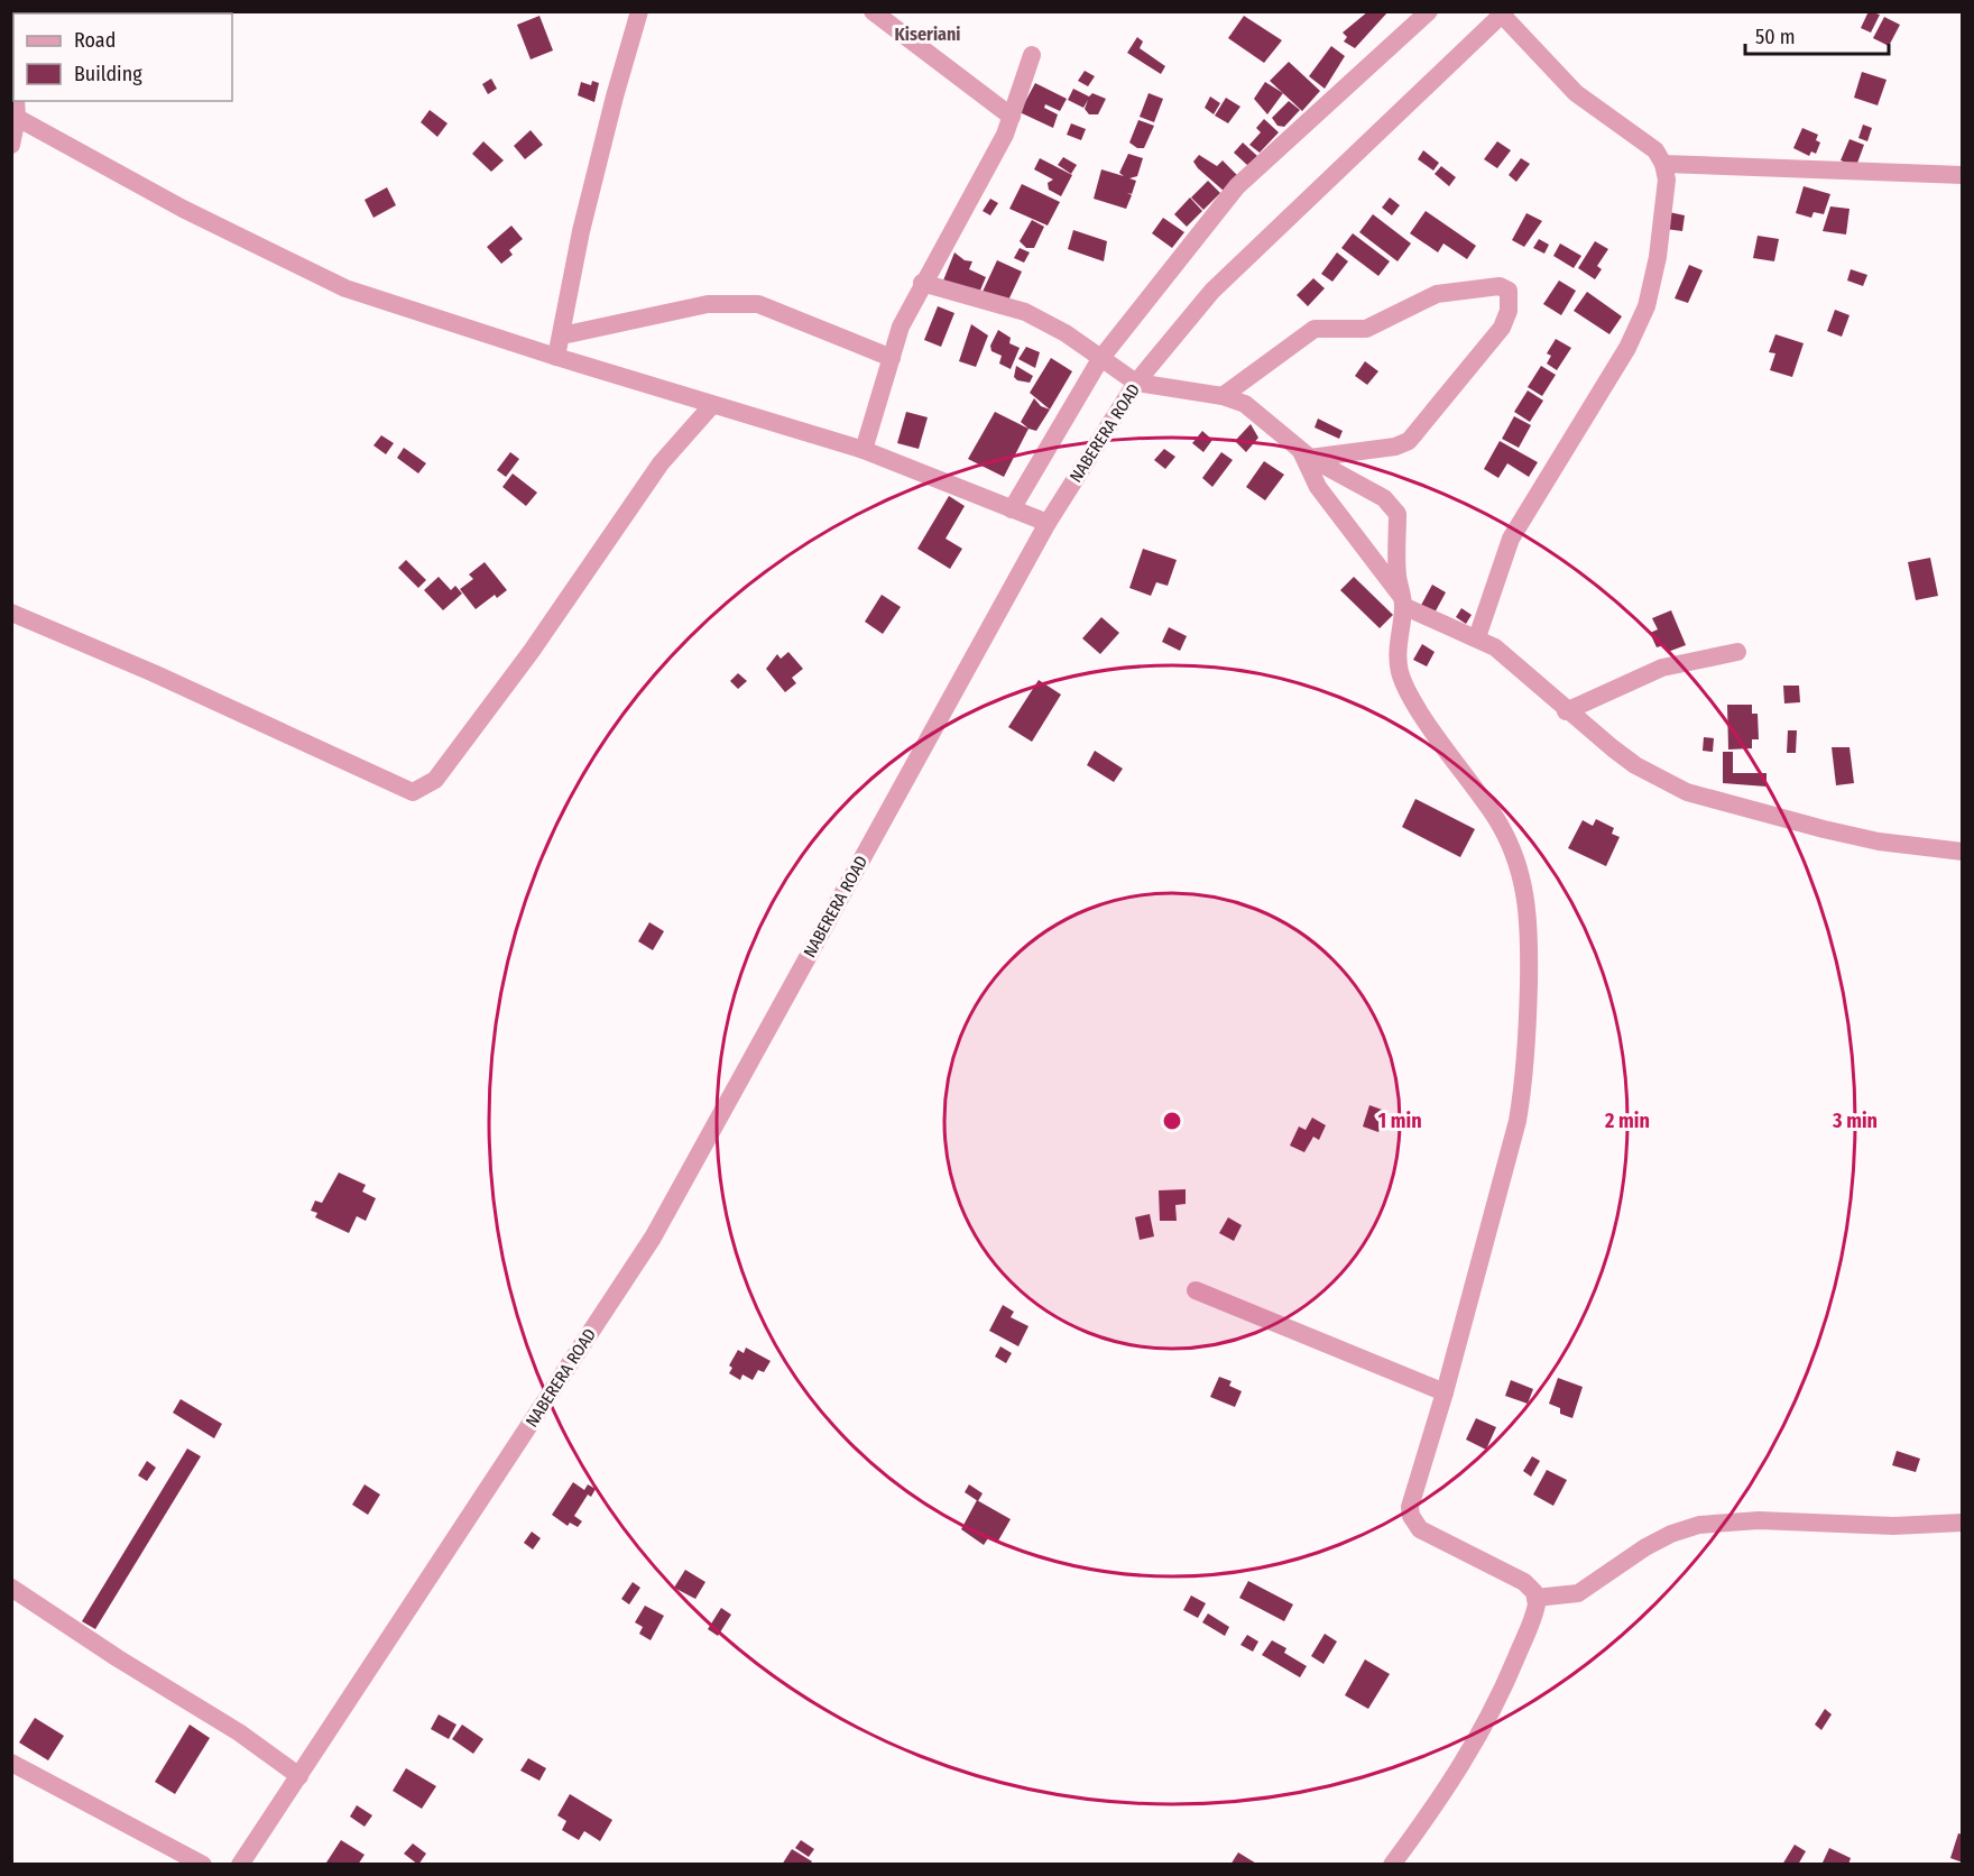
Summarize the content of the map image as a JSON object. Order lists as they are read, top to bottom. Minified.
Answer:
{"streets":{"street":["NABERERA ROAD"]},"districts":["Kiseriani"],"legend":["Road","Building"],"scale_bar":"50 m","rings":["1 min","2 min","3 min"]}
